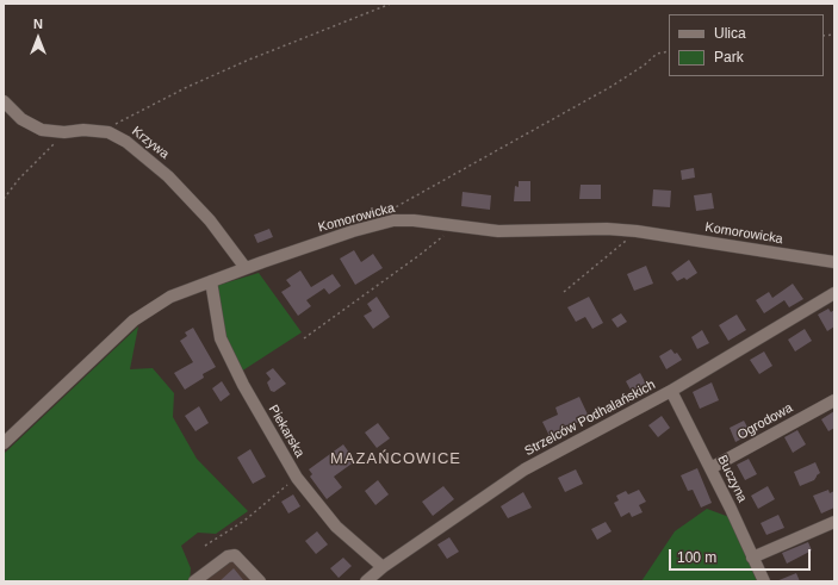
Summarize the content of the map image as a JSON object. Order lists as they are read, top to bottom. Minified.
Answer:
{"streets":{"street":["Krzywa","Komorowicka","Strzelców Podhalańskich","Ogrodowa","Piekarska","Buczyna"]},"crossings":[["Krzywa","Komorowicka"],["Komorowicka","Piekarska"],["Strzelców Podhalańskich","Piekarska"],["Strzelców Podhalańskich","Buczyna"],["Ogrodowa","Buczyna"]],"districts":["MAZAŃCOWICE"],"legend":["Ulica","Park"],"scale_bar":"100 m","north":"top"}
